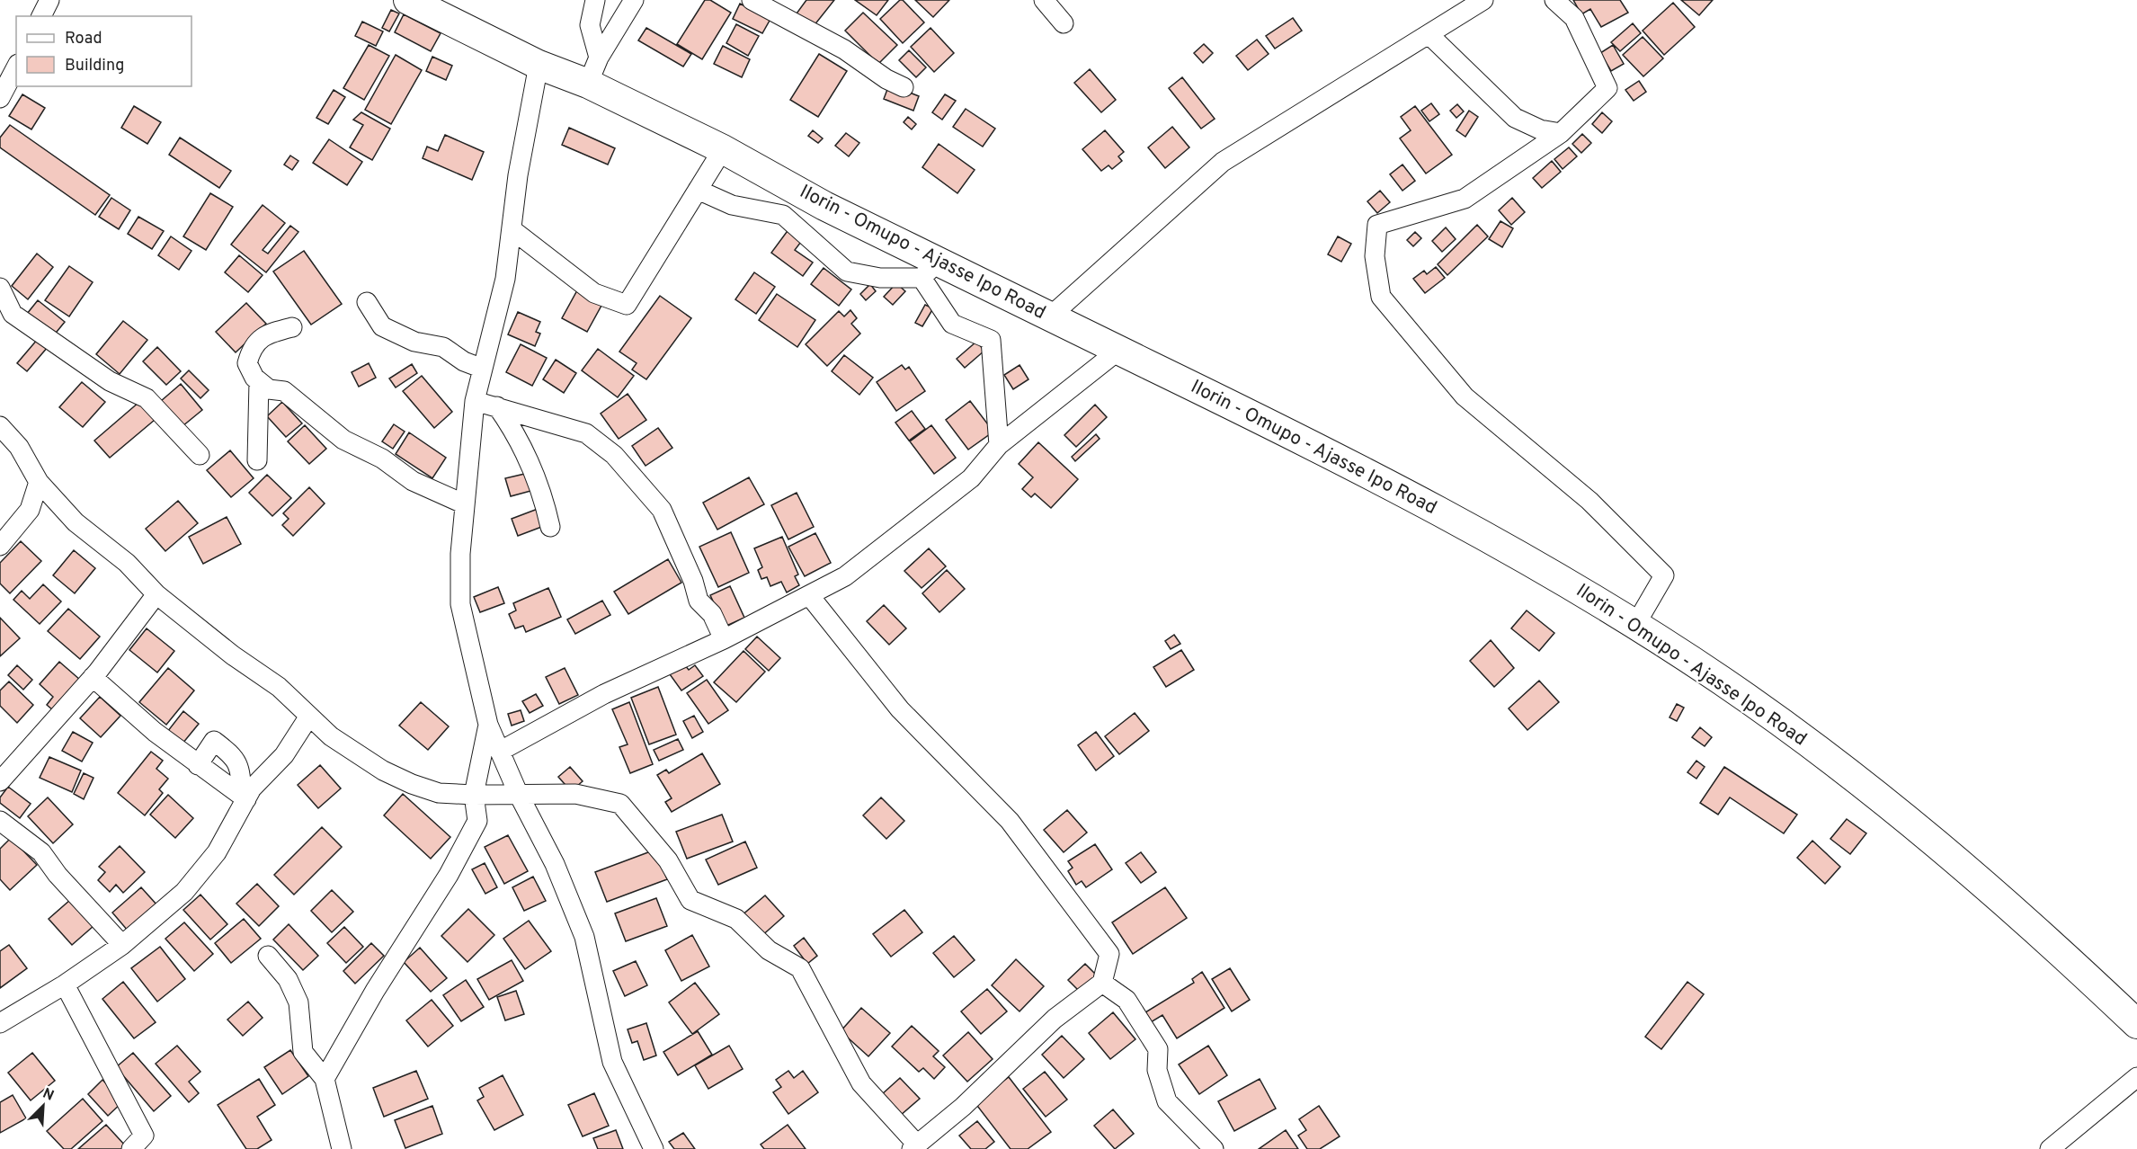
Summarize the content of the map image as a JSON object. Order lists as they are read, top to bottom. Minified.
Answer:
{"streets":{"highway":["Ilorin - Omupo - Ajasse Ipo Road"]},"legend":["Road","Building"],"north":"top right"}
